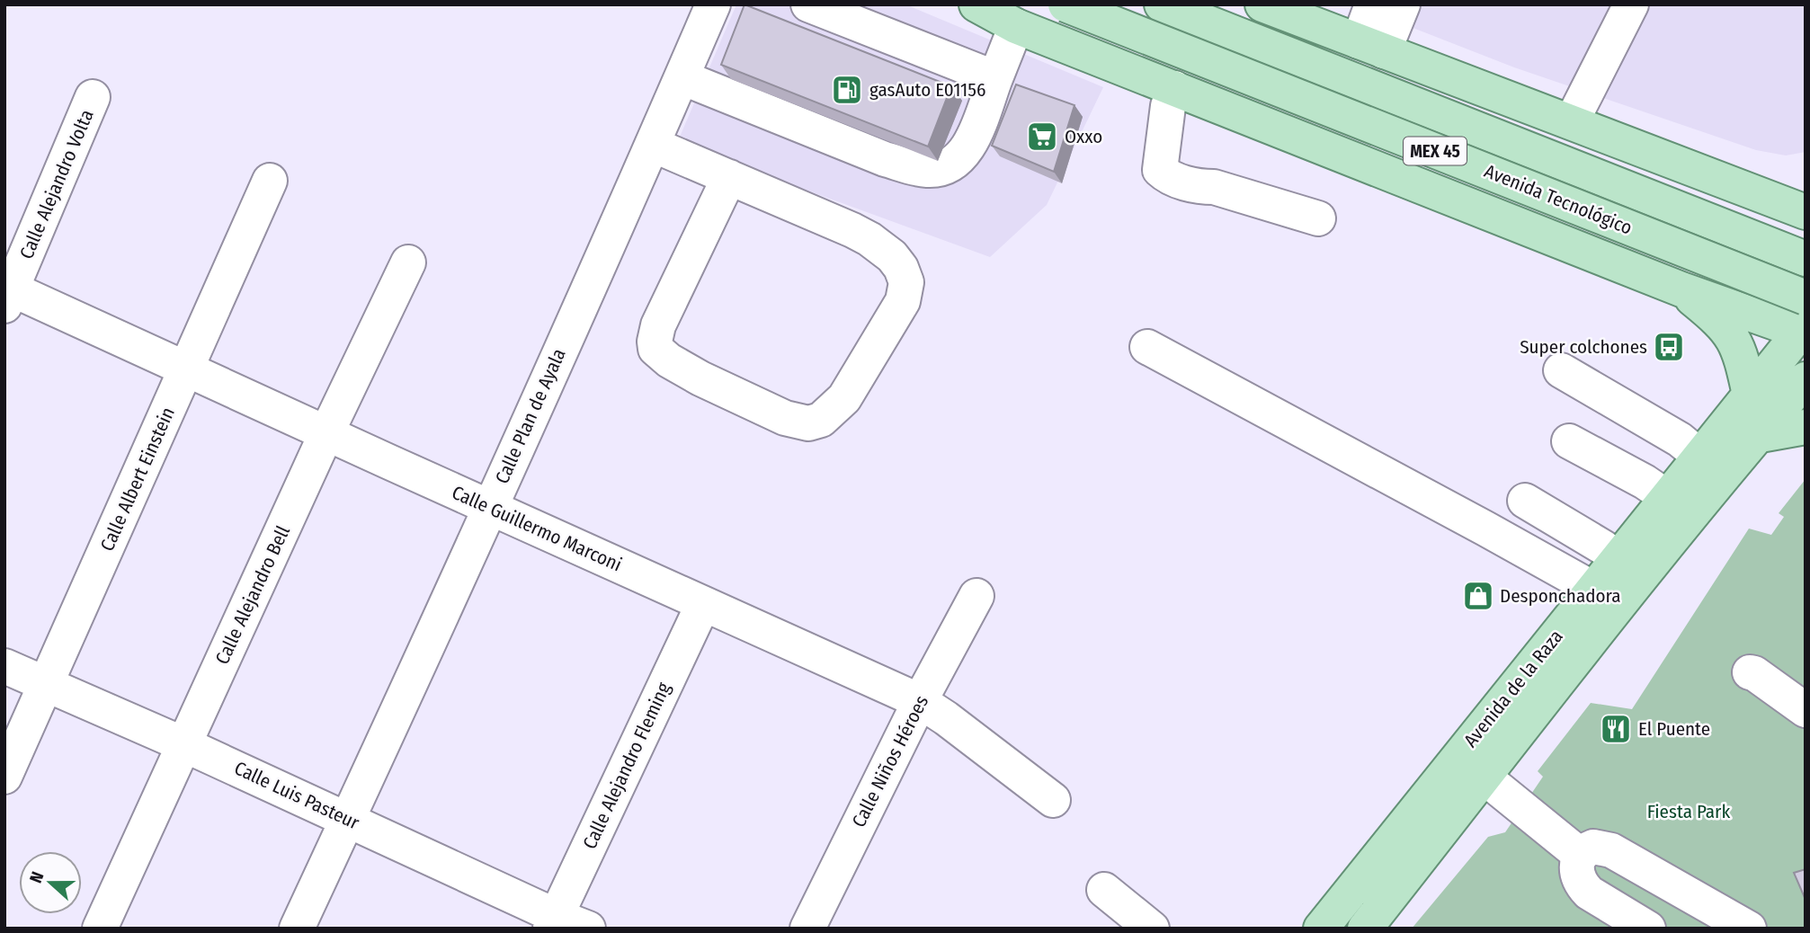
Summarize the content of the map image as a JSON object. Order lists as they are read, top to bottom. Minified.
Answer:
{"streets":{"main road":["MEX 45","Avenida Tecnológico","Avenida de la Raza"],"street":["Calle Alejandro Volta","Calle Plan de Ayala","Calle Albert Einstein","Calle Guillermo Marconi","Calle Alejandro Bell","Calle Niños Héroes","Calle Alejandro Fleming","Calle Luis Pasteur"]},"crossings":[["Calle Alejandro Volta","Calle Guillermo Marconi"],["Calle Plan de Ayala","Calle Guillermo Marconi"],["Calle Plan de Ayala","Calle Luis Pasteur"],["Calle Albert Einstein","Calle Guillermo Marconi"],["Calle Albert Einstein","Calle Luis Pasteur"],["Calle Guillermo Marconi","Calle Alejandro Bell"],["Calle Guillermo Marconi","Calle Niños Héroes"],["Calle Guillermo Marconi","Calle Alejandro Fleming"],["Calle Alejandro Bell","Calle Luis Pasteur"],["Calle Alejandro Fleming","Calle Luis Pasteur"]],"parks":["Fiesta Park"],"places":{"fuel station":["gasAuto E01156"],"supermarket":["Oxxo"],"bus stop":["Super colchones"],"shop":["Desponchadora"],"restaurant":["El Puente"]},"north":"left"}
